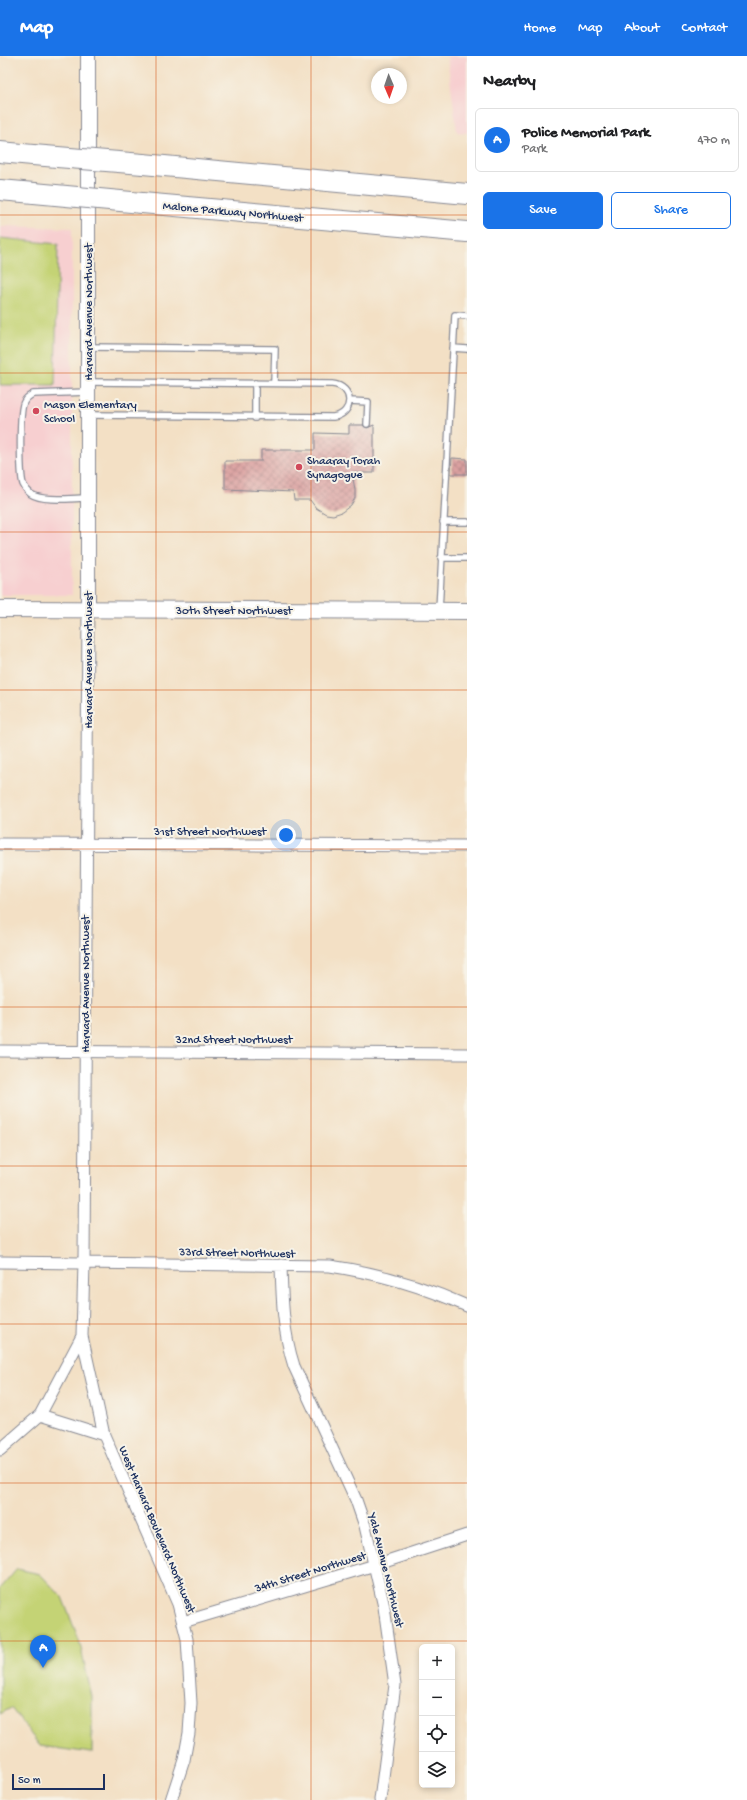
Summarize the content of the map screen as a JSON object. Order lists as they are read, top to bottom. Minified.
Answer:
{"streets":{"highway":["Malone Parkway Northwest"],"main road":["30th Street Northwest"],"street":["Harvard Avenue Northwest","31st Street Northwest","32nd Street Northwest","33rd Street Northwest","West Harvard Boulevard Northwest","Yale Avenue Northwest","34th Street Northwest"]},"crossings":[["Harvard Avenue Northwest","30th Street Northwest"],["Harvard Avenue Northwest","31st Street Northwest"],["Harvard Avenue Northwest","32nd Street Northwest"],["Harvard Avenue Northwest","33rd Street Northwest"],["Harvard Avenue Northwest","West Harvard Boulevard Northwest"],["33rd Street Northwest","West Harvard Boulevard Northwest"],["33rd Street Northwest","Yale Avenue Northwest"],["West Harvard Boulevard Northwest","34th Street Northwest"],["Yale Avenue Northwest","34th Street Northwest"]],"places":["Mason Elementary School","Shaaray Torah Synagogue"],"scale_bar":"50 m","north":"bottom","page":{"header":"Map","nav":["Home","Map","About","Contact"],"heading":"Nearby","list":[{"mark":"A","name":"Police Memorial Park","note":"Park","value":"470 m"}],"buttons":["Save","Share"],"pins":"A","map_buttons":["+","−"],"scale":"50 m"}}
